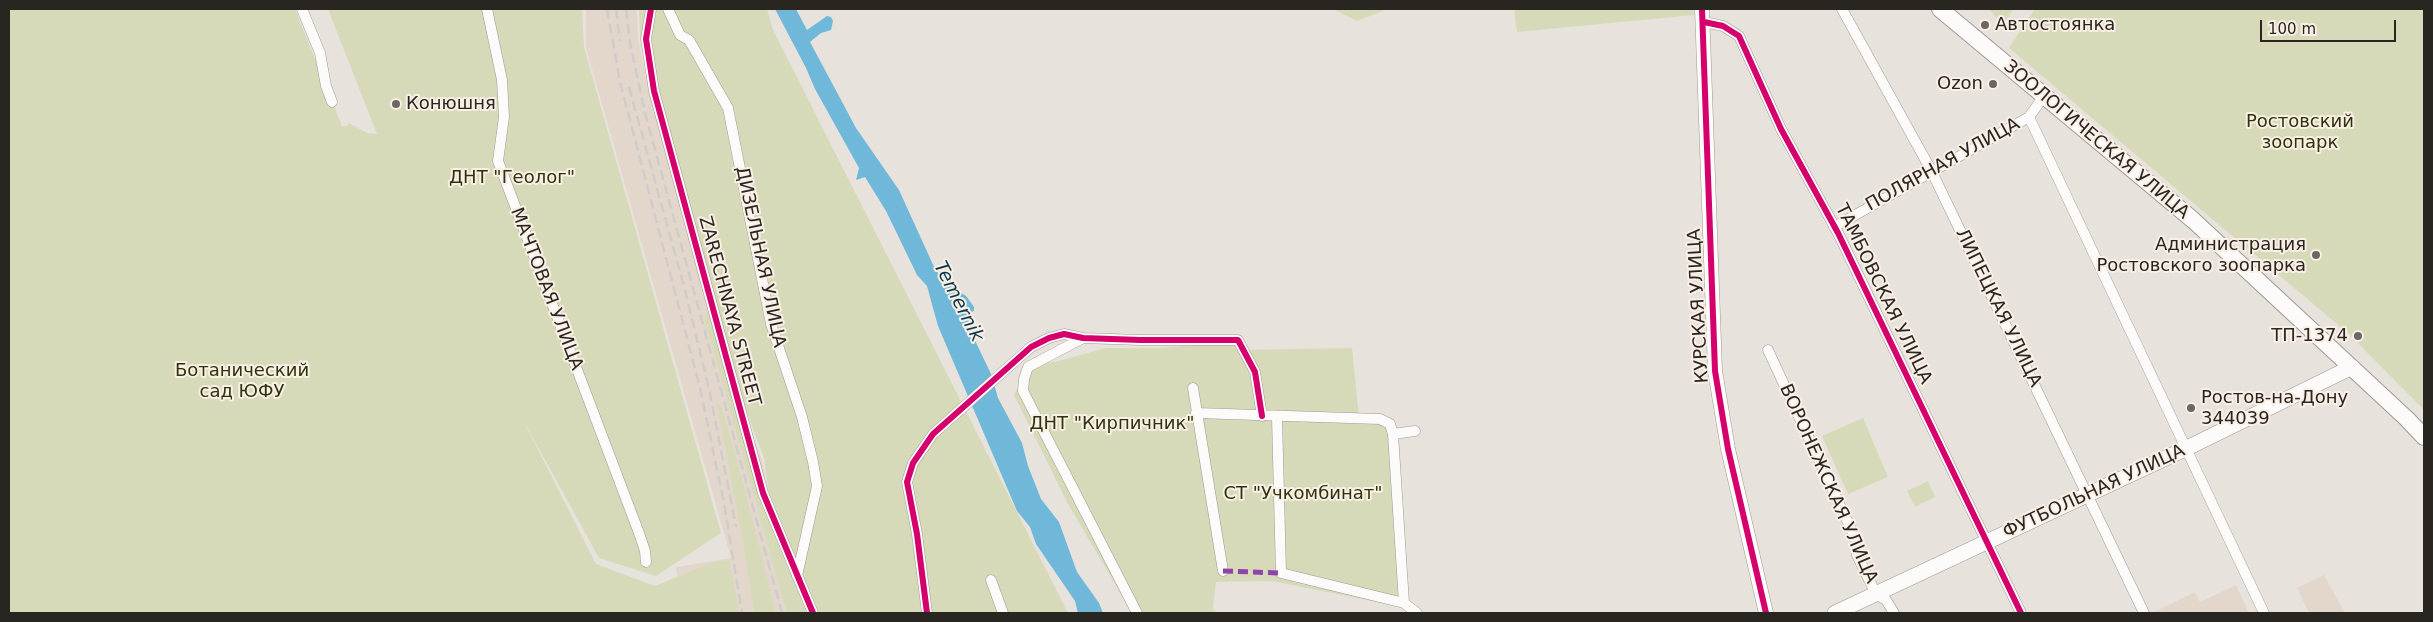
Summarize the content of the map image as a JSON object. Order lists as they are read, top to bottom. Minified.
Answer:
{"streets":{"main road":["ЗООЛОГИЧЕСКАЯ УЛИЦА","ФУТБОЛЬНАЯ УЛИЦА"],"street":["ПОЛЯРНАЯ УЛИЦА","ДИЗЕЛЬНАЯ УЛИЦА","МАЧТОВАЯ УЛИЦА","ТАМБОВСКАЯ УЛИЦА","КУРСКАЯ УЛИЦА","ЛИПЕЦКАЯ УЛИЦА","ZARECHNAYA STREET","ВОРОНЕЖСКАЯ УЛИЦА"]},"crossings":[["ЗООЛОГИЧЕСКАЯ УЛИЦА","ПОЛЯРНАЯ УЛИЦА"],["ЗООЛОГИЧЕСКАЯ УЛИЦА","ФУТБОЛЬНАЯ УЛИЦА"],["ПОЛЯРНАЯ УЛИЦА","ТАМБОВСКАЯ УЛИЦА"],["ПОЛЯРНАЯ УЛИЦА","ЛИПЕЦКАЯ УЛИЦА"],["ДИЗЕЛЬНАЯ УЛИЦА","ZARECHNAYA STREET"],["ТАМБОВСКАЯ УЛИЦА","КУРСКАЯ УЛИЦА"],["ТАМБОВСКАЯ УЛИЦА","ФУТБОЛЬНАЯ УЛИЦА"],["ЛИПЕЦКАЯ УЛИЦА","ФУТБОЛЬНАЯ УЛИЦА"],["ВОРОНЕЖСКАЯ УЛИЦА","ФУТБОЛЬНАЯ УЛИЦА"]],"water":["Temernik"],"parks":["Ростовский зоопарк","ДНТ \"Геолог\"","Ботанический сад ЮФУ","ДНТ \"Кирпичник\"","СТ \"Учкомбинат\""],"places":["Автостоянка","Ozon","Конюшня","Администрация Ростовского зоопарка","ТП-1374","Ростов-на-Дону 344039"],"scale_bar":"100 m"}
